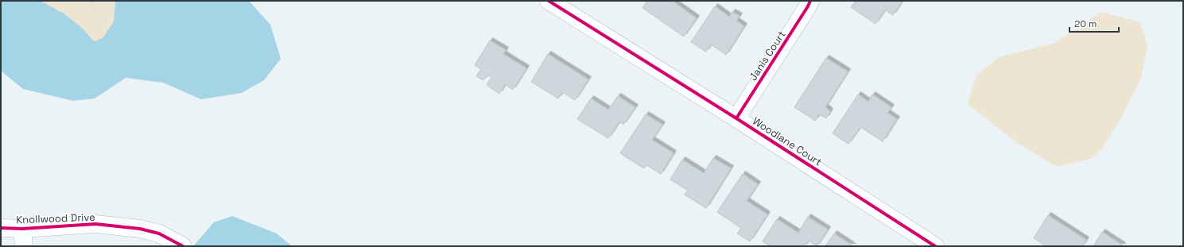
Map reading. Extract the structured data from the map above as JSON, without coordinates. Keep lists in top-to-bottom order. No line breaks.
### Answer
{"streets":{"street":["Janis Court","Woodlane Court","Knollwood Drive"]},"crossings":[["Janis Court","Woodlane Court"]],"scale_bar":"20 m"}
